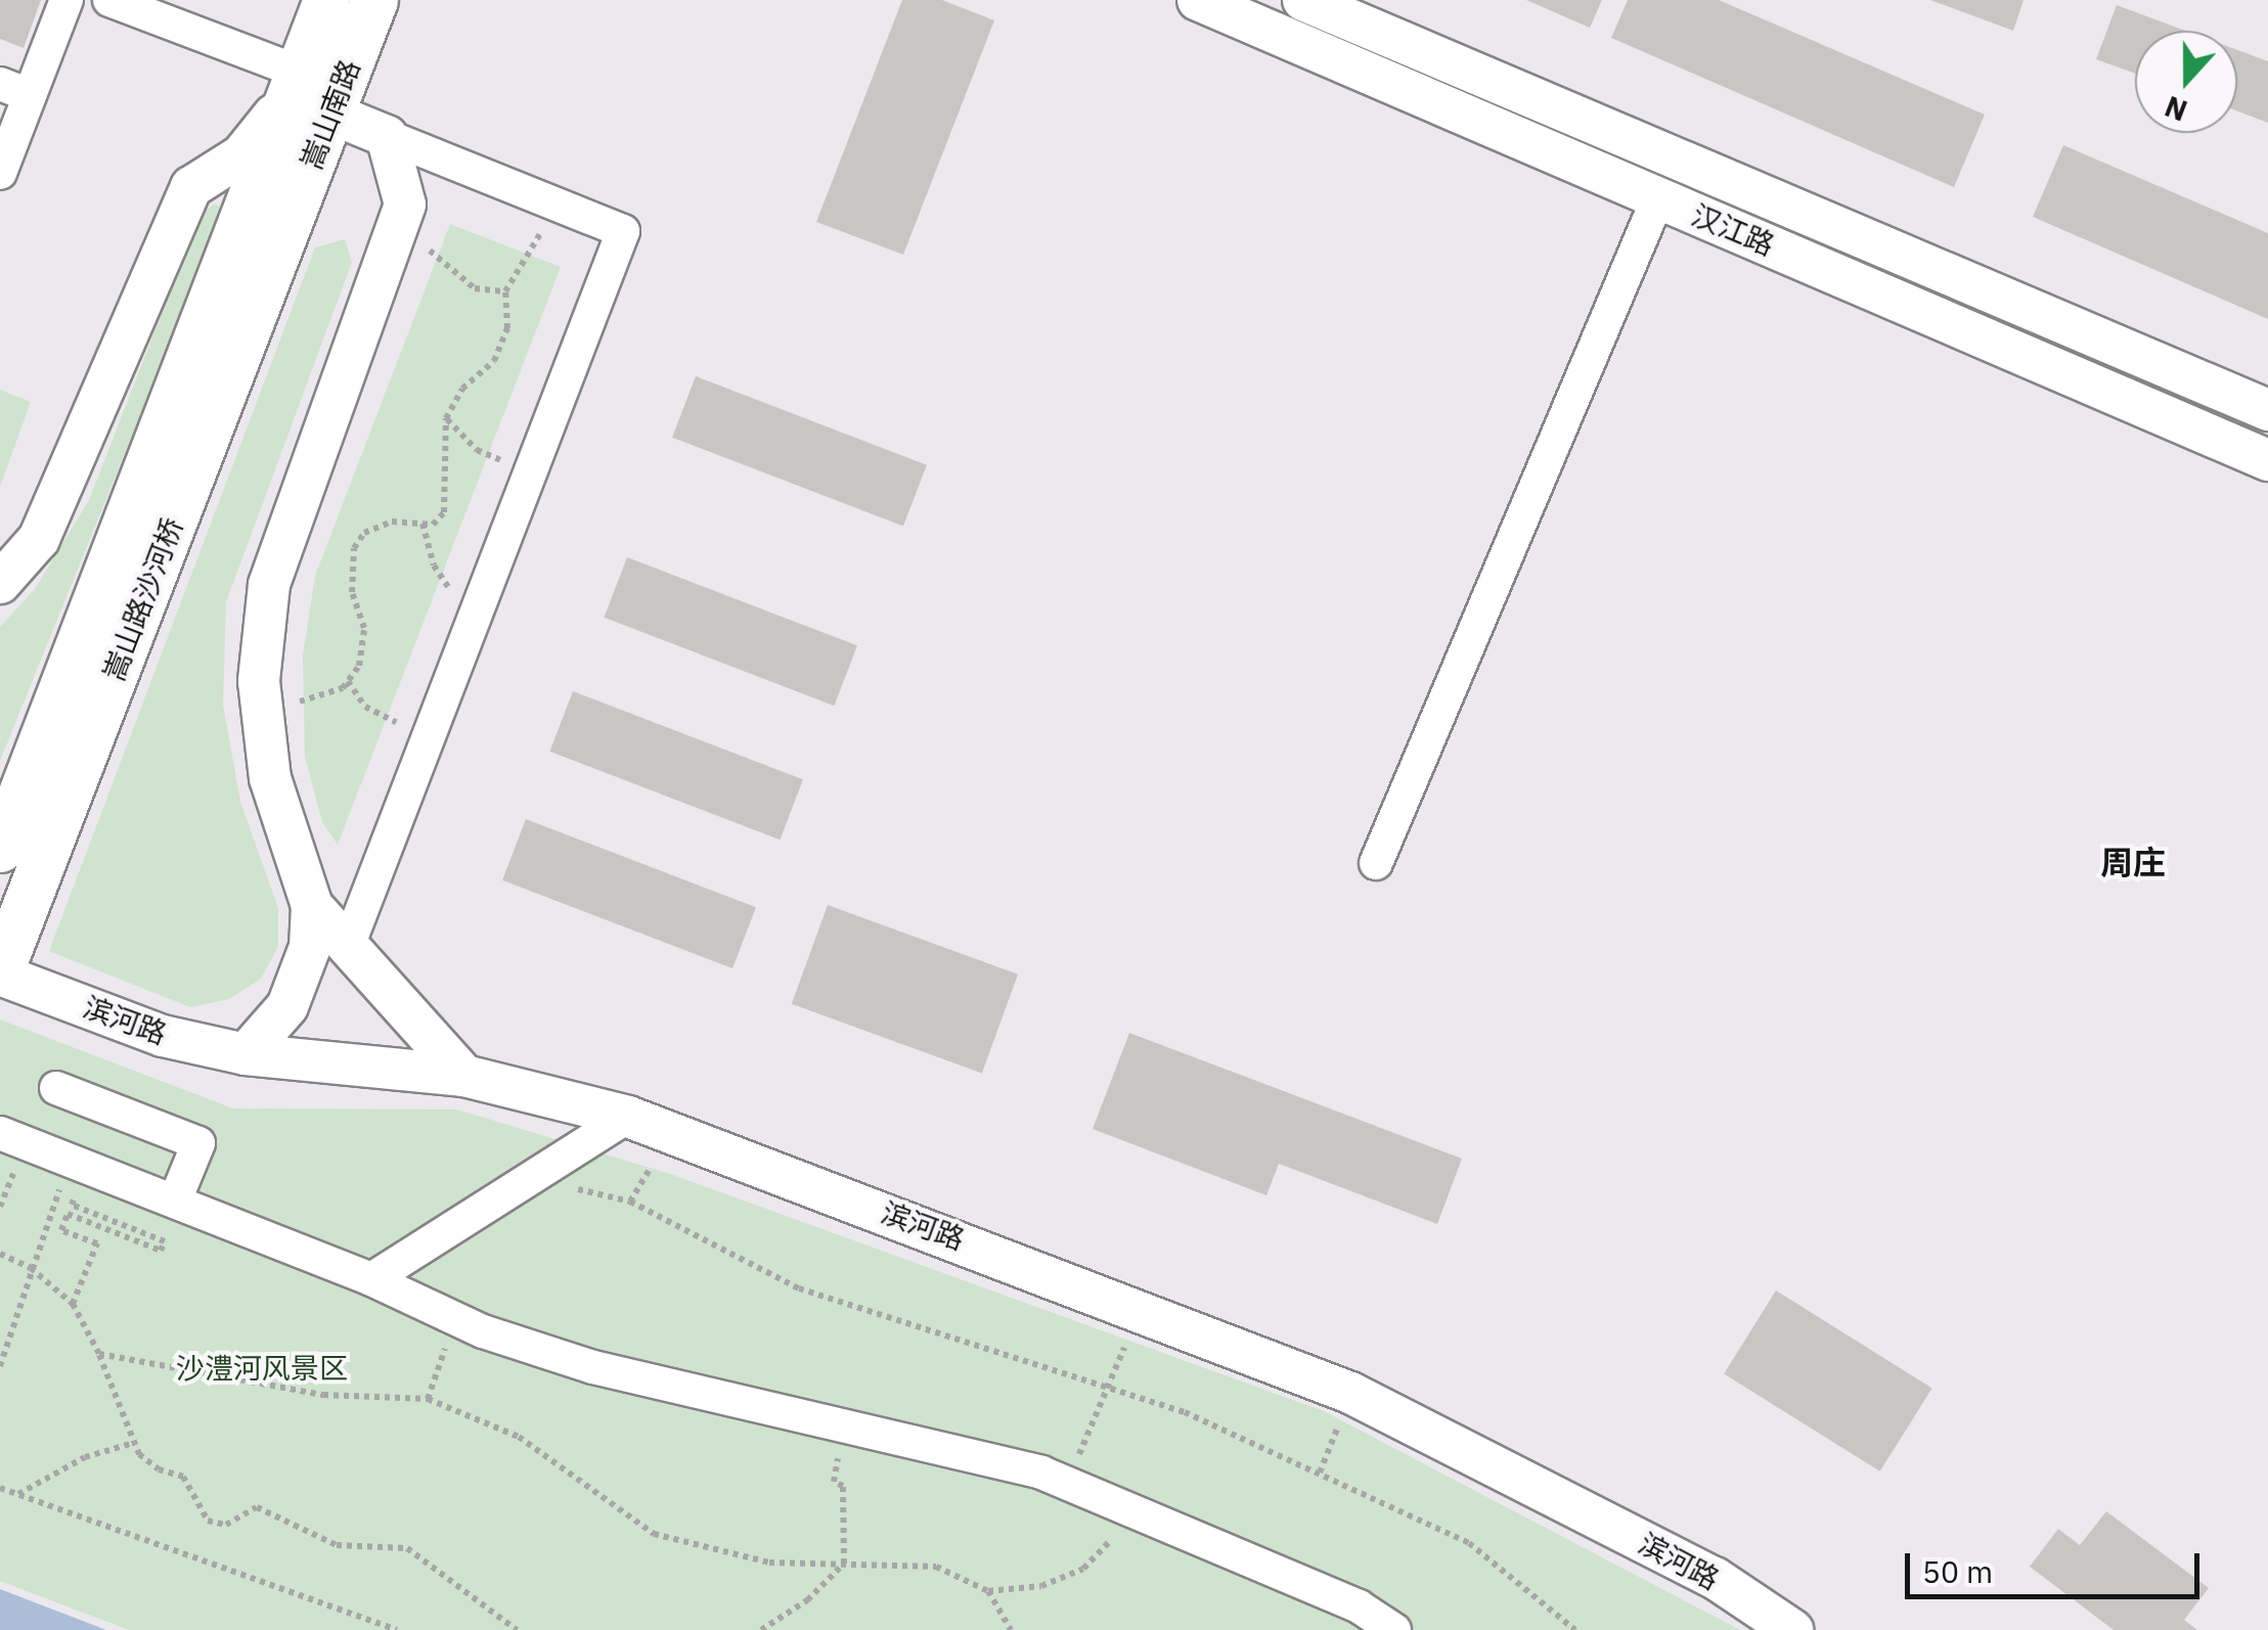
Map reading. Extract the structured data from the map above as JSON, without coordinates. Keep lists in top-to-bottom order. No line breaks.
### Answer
{"streets":{"main road":["嵩山南路","嵩山路沙河桥"],"street":["汉江路","滨河路"]},"crossings":[["嵩山南路","嵩山路沙河桥"],["嵩山路沙河桥","滨河路"]],"districts":["周庄"],"parks":["沙澧河风景区"],"scale_bar":"50 m","north":"bottom"}
